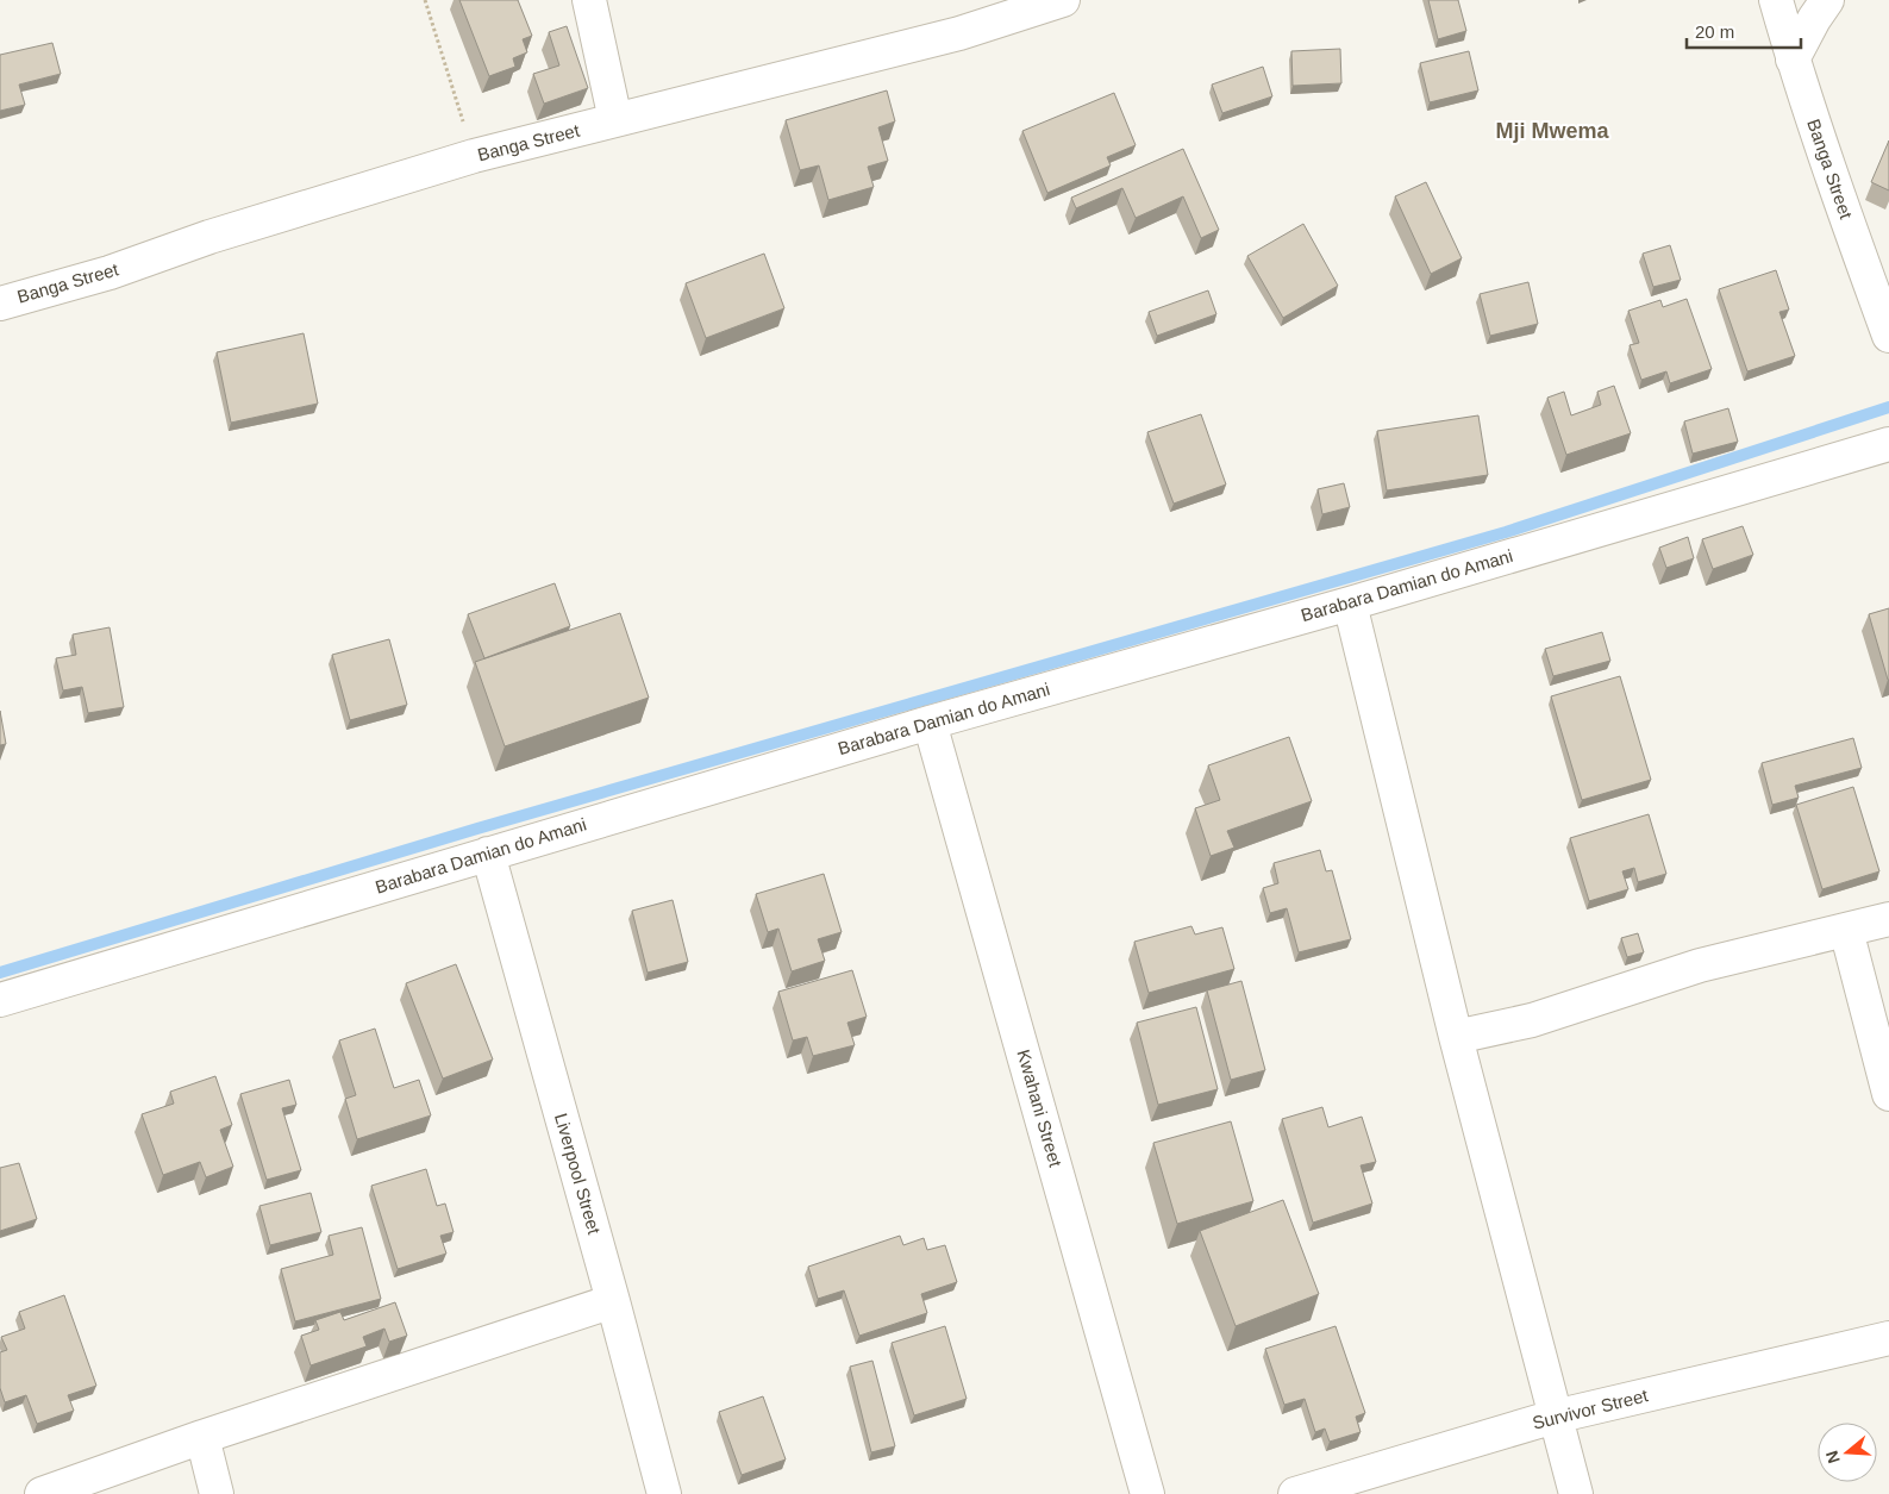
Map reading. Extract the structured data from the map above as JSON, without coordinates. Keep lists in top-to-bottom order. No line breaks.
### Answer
{"streets":{"street":["Banga Street","Barabara Damian do Amani","Kwahani Street","Liverpool Street","Survivor Street"]},"crossings":[["Barabara Damian do Amani","Kwahani Street"],["Barabara Damian do Amani","Liverpool Street"]],"districts":["Mji Mwema"],"scale_bar":"20 m","north":"left"}
